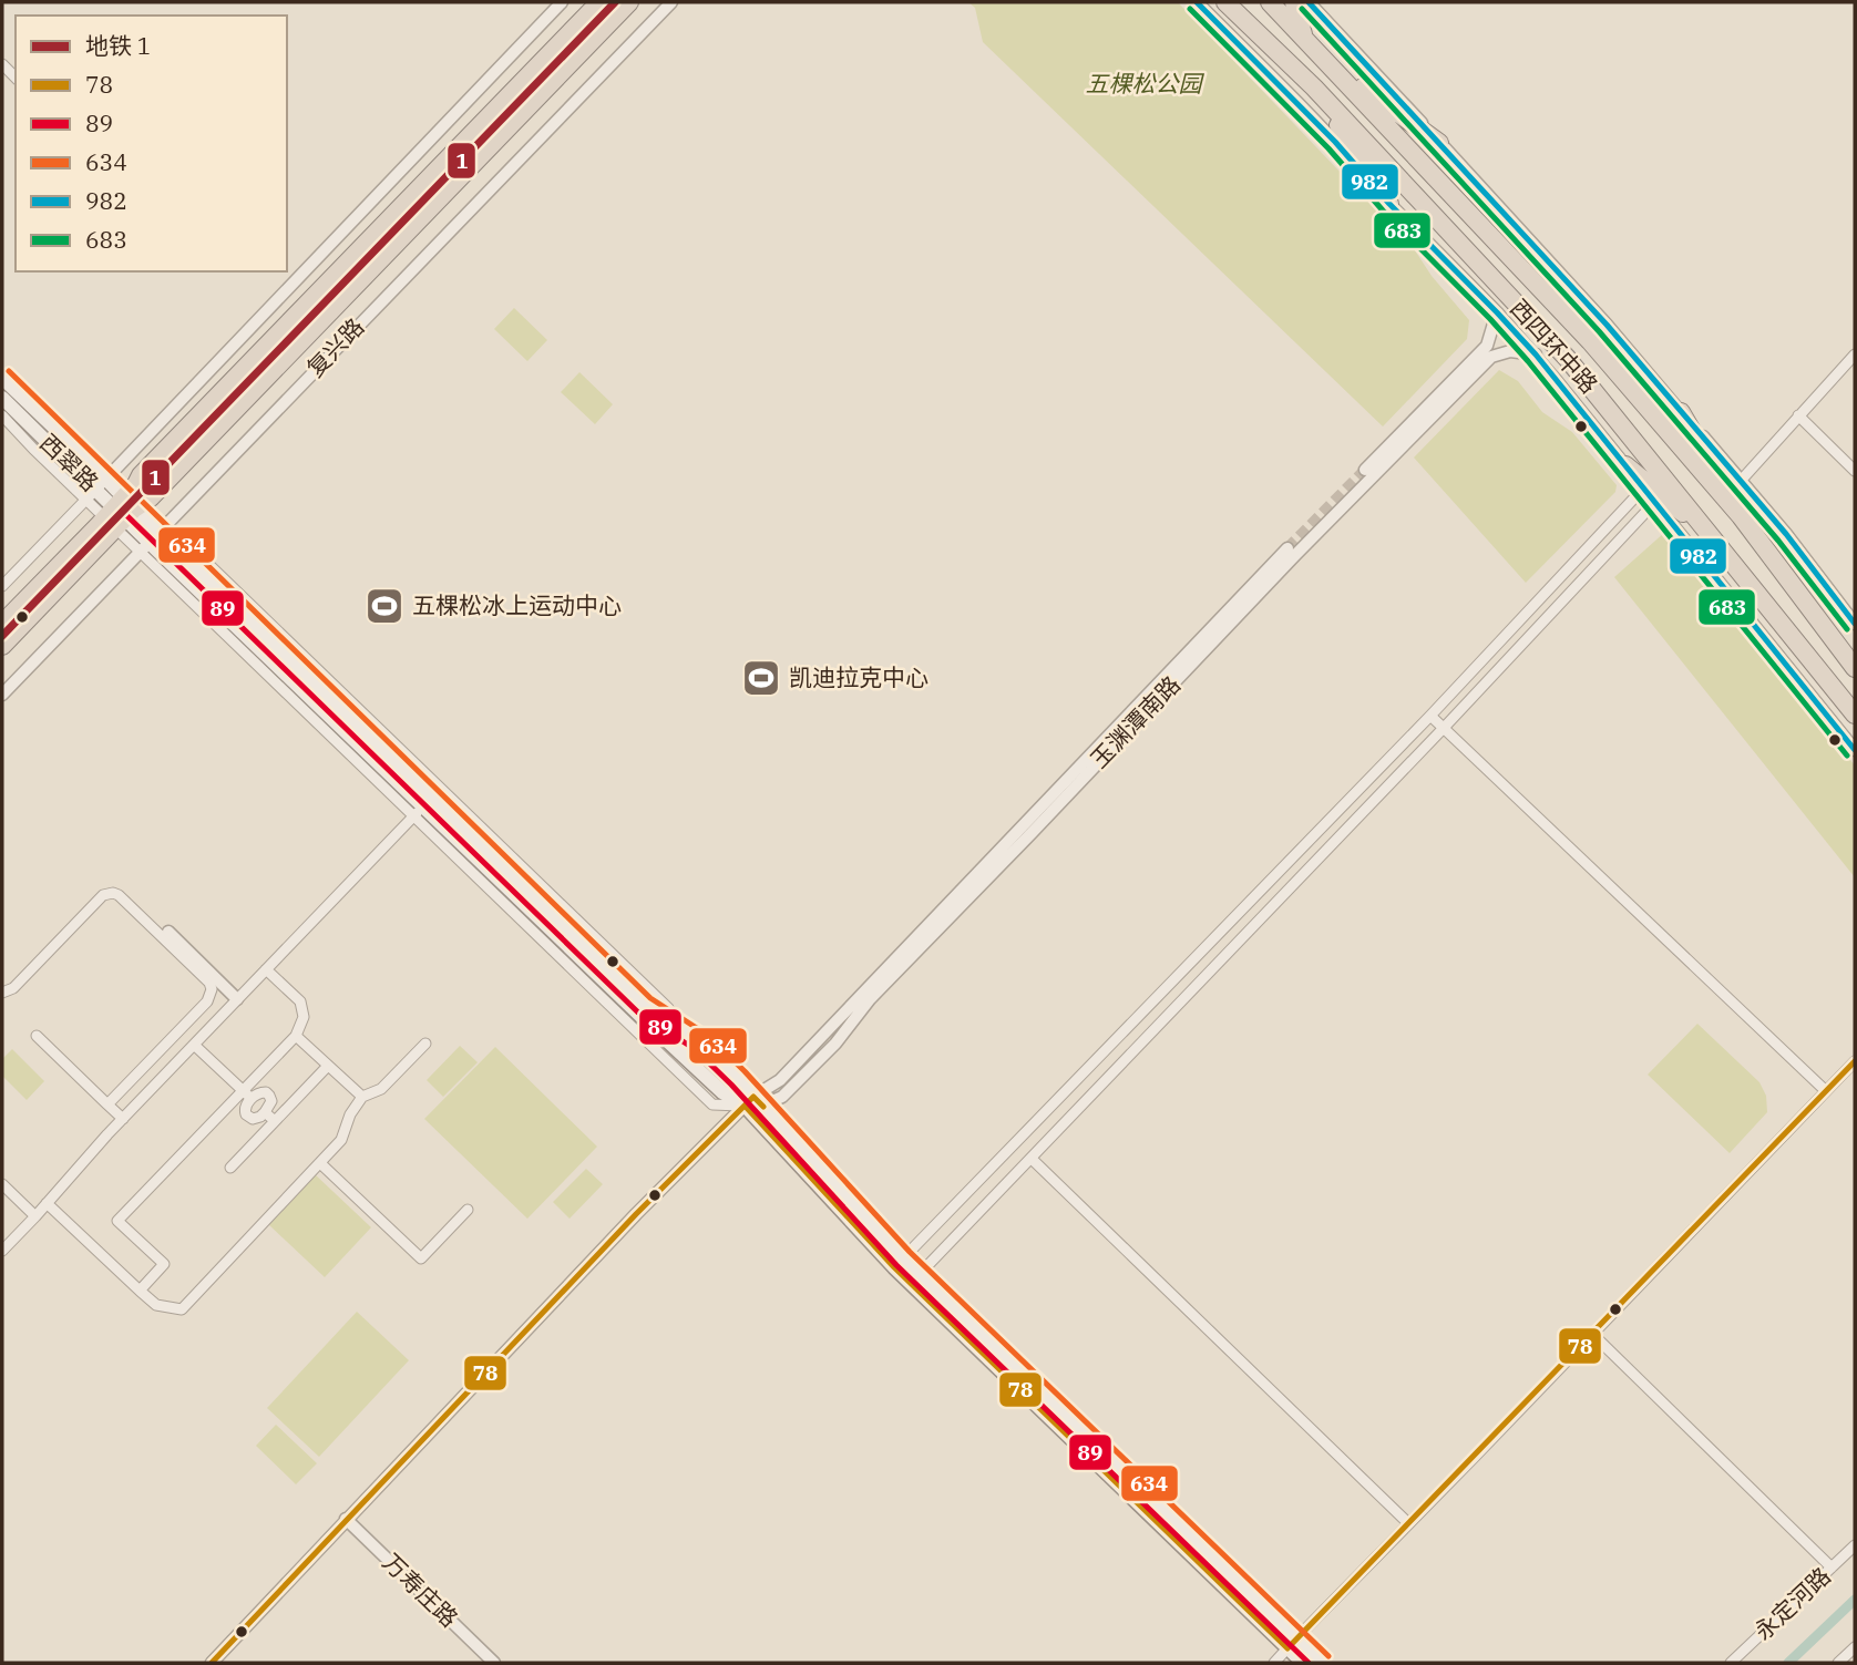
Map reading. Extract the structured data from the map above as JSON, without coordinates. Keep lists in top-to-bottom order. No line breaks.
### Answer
{"streets":{"highway":["西四环中路","复兴路"],"main road":["西翠路"],"street":["玉渊潭南路","万寿庄路","永定河路"]},"crossings":[["西四环中路","玉渊潭南路"],["复兴路","西翠路"],["西翠路","玉渊潭南路"],["玉渊潭南路","万寿庄路"]],"parks":["五棵松公园"],"places":{"sports":["五棵松冰上运动中心","凯迪拉克中心"]},"lines":["metro line 1","transit line 982","transit line 683","transit line 634","transit line 89","transit line 78"],"legend":["地铁 1","78","89","634","982","683"]}
